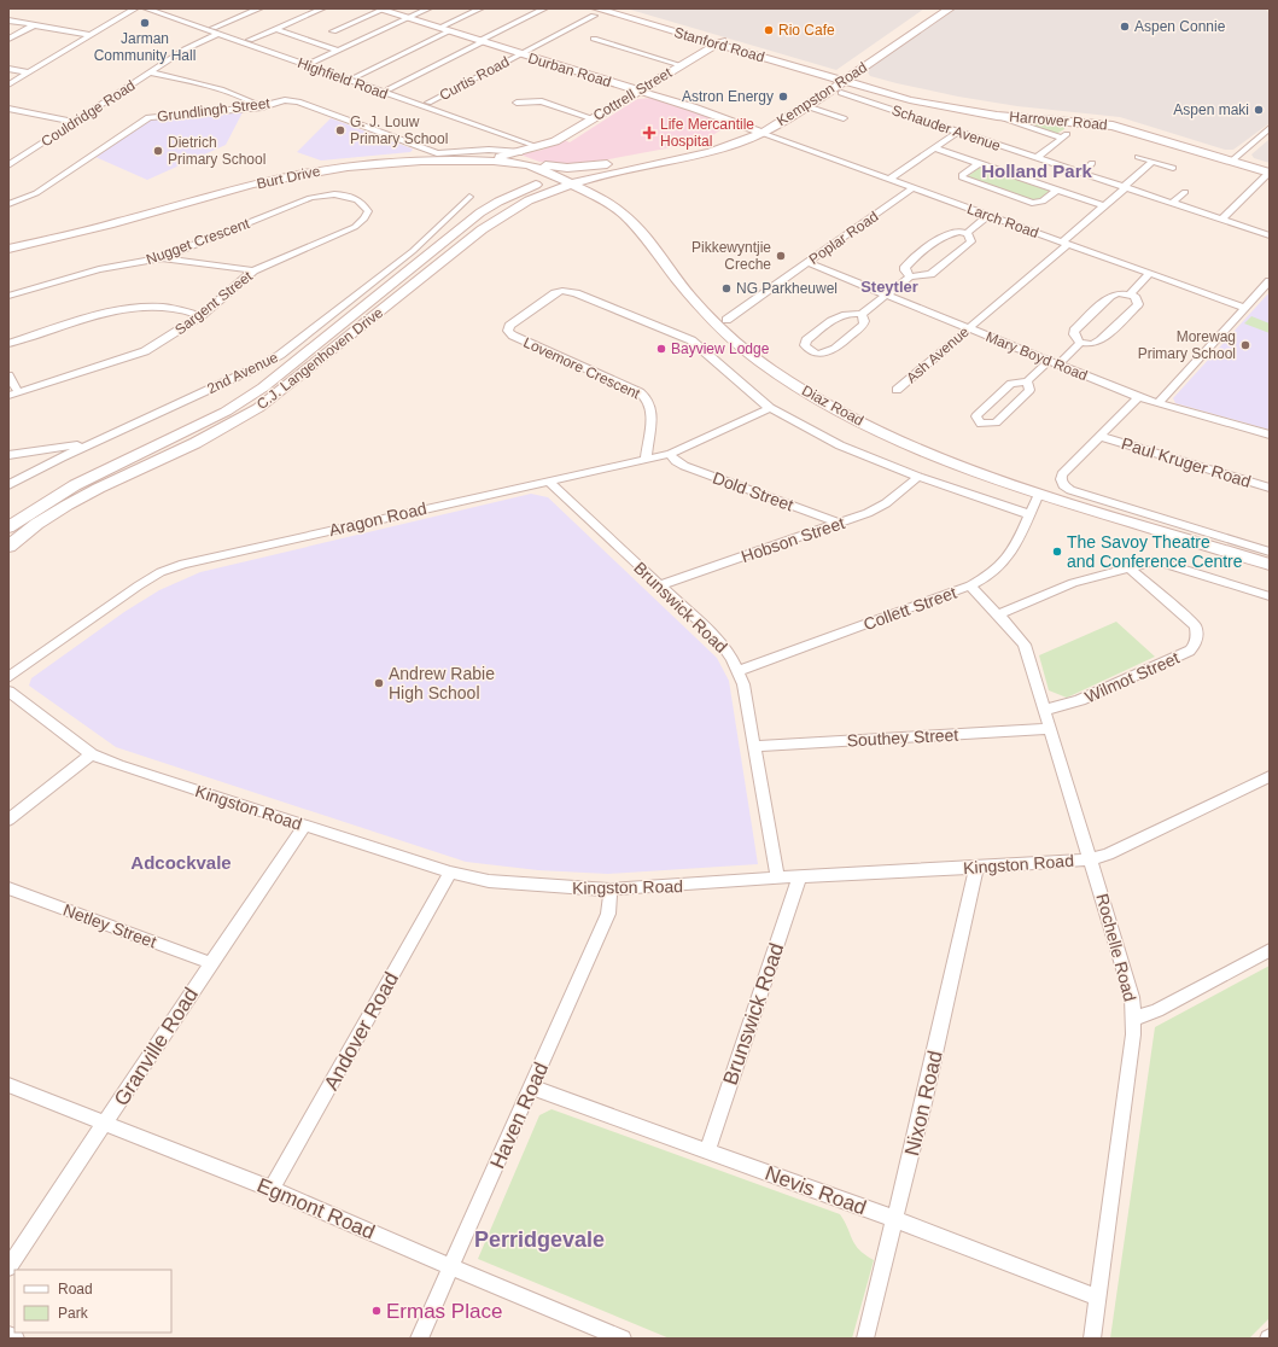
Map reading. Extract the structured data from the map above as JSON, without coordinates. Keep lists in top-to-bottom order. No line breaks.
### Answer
{"streets":{"main road":["Stanford Road","Durban Road","Cottrell Street","Kempston Road","Harrower Road","Burt Drive","C.J. Langenhoven Drive","Diaz Road"],"street":["Highfield Road","Curtis Road","Grundlingh Street","Couldridge Road","Schauder Avenue","Larch Road","Poplar Road","Nugget Crescent","Sargent Street","Ash Avenue","Mary Boyd Road","Lovemore Crescent","2nd Avenue","Paul Kruger Road","Dold Street","Aragon Road","Hobson Street","Brunswick Road","Collett Street","Wilmot Street","Southey Street","Kingston Road","Netley Street","Rochelle Road","Andover Road","Granville Road","Nixon Road","Haven Road","Nevis Road","Egmont Road"]},"crossings":[["Stanford Road","Curtis Road"],["Stanford Road","Cottrell Street"],["Stanford Road","Kempston Road"],["Stanford Road","Harrower Road"],["Stanford Road","Schauder Avenue"],["Durban Road","Curtis Road"],["Durban Road","Cottrell Street"],["Durban Road","Kempston Road"],["Durban Road","Larch Road"],["Highfield Road","Curtis Road"],["Highfield Road","Cottrell Street"],["Highfield Road","Couldridge Road"],["Cottrell Street","Grundlingh Street"],["Cottrell Street","Burt Drive"],["Kempston Road","Harrower Road"],["Kempston Road","Schauder Avenue"],["Kempston Road","Burt Drive"],["Kempston Road","Larch Road"],["Kempston Road","C.J. Langenhoven Drive"],["Kempston Road","Diaz Road"],["Harrower Road","Schauder Avenue"],["Schauder Avenue","Ash Avenue"],["Burt Drive","C.J. Langenhoven Drive"],["Burt Drive","Diaz Road"],["Larch Road","Poplar Road"],["Larch Road","Ash Avenue"],["Poplar Road","Mary Boyd Road"],["Nugget Crescent","Sargent Street"],["Ash Avenue","Mary Boyd Road"],["C.J. Langenhoven Drive","Diaz Road"],["Lovemore Crescent","Diaz Road"],["Lovemore Crescent","Aragon Road"],["Diaz Road","Aragon Road"],["Diaz Road","Hobson Street"],["Diaz Road","Collett Street"],["Dold Street","Aragon Road"],["Dold Street","Hobson Street"],["Aragon Road","Brunswick Road"],["Hobson Street","Brunswick Road"],["Brunswick Road","Collett Street"],["Brunswick Road","Southey Street"],["Brunswick Road","Kingston Road"],["Brunswick Road","Nevis Road"],["Collett Street","Rochelle Road"],["Wilmot Street","Rochelle Road"],["Southey Street","Rochelle Road"],["Kingston Road","Rochelle Road"],["Kingston Road","Andover Road"],["Kingston Road","Granville Road"],["Kingston Road","Nixon Road"],["Kingston Road","Haven Road"],["Netley Street","Granville Road"],["Rochelle Road","Nevis Road"],["Andover Road","Egmont Road"],["Granville Road","Egmont Road"],["Nixon Road","Nevis Road"],["Haven Road","Nevis Road"],["Haven Road","Egmont Road"]],"districts":["Holland Park","Steytler","Adcockvale","Perridgevale"],"places":{"other":["Jarman Community Hall","Aspen Connie","Rio Cafe","Astron Energy","Aspen maki","G. J. Louw Primary School","Dietrich Primary School","Pikkewyntjie Creche","NG Parkheuwel","Morewag Primary School","Bayview Lodge","The Savoy Theatre and Conference Centre","Andrew Rabie High School","Ermas Place"],"health":["Life Mercantile Hospital"]},"legend":["Road","Park"]}
